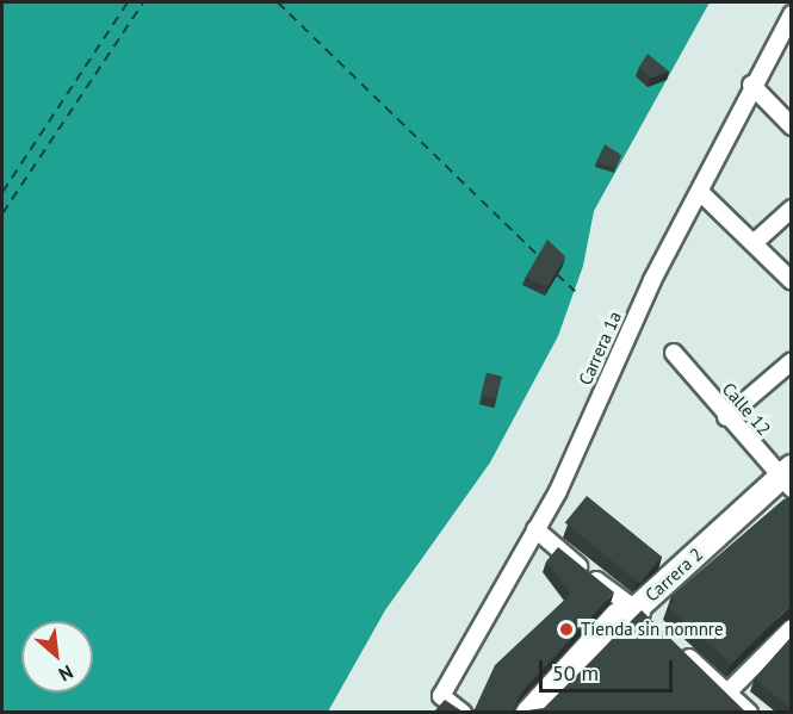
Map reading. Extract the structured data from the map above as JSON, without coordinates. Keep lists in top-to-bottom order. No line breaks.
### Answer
{"streets":{"street":["Carrera 1a","Calle 12","Carrera 2"]},"crossings":[["Calle 12","Carrera 2"]],"places":["Tienda sin nomnre"],"scale_bar":"50 m","north":"bottom right"}
